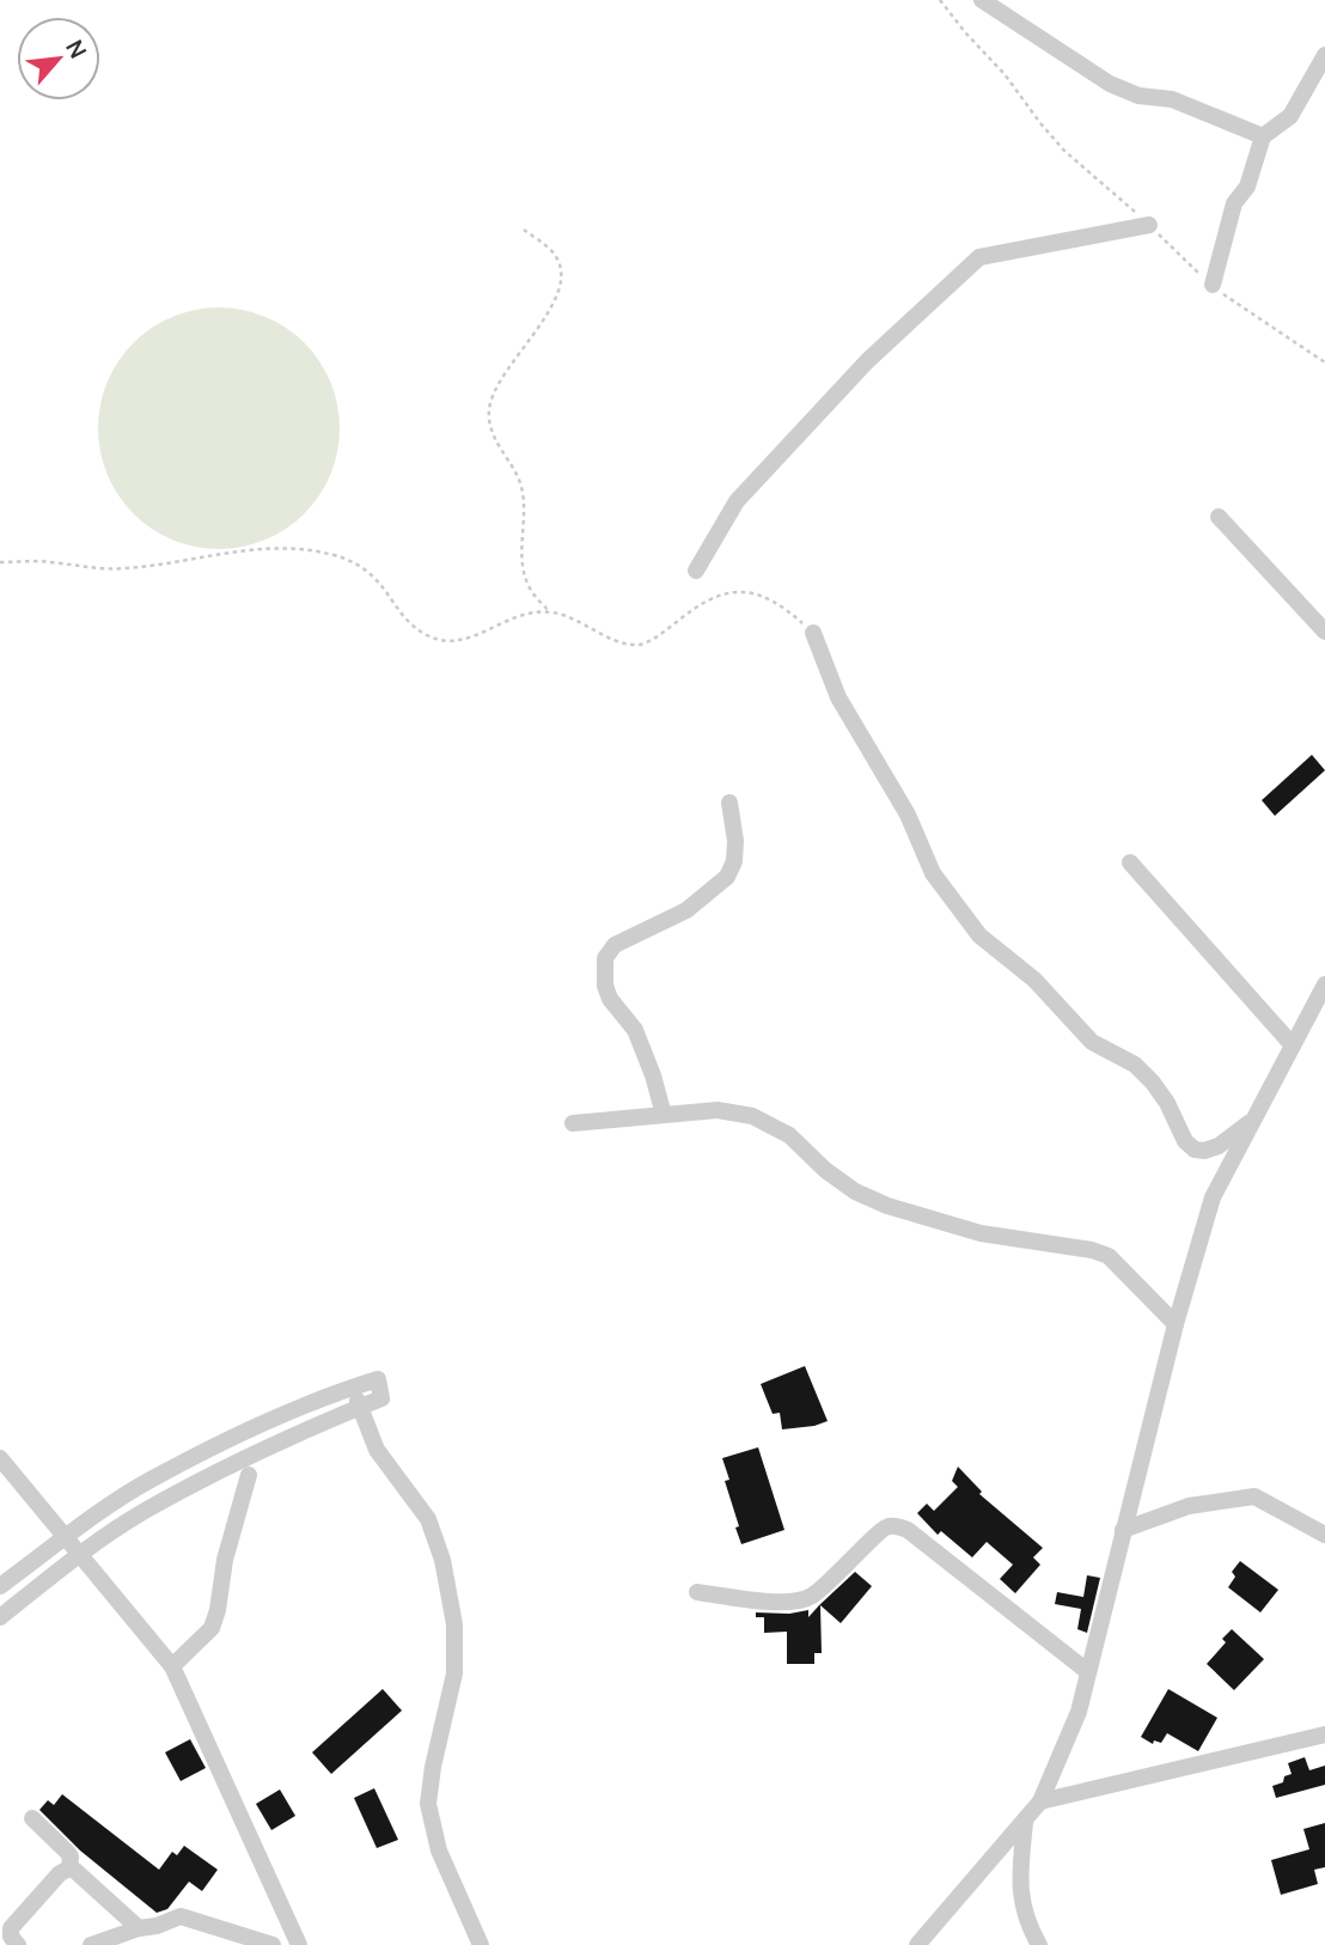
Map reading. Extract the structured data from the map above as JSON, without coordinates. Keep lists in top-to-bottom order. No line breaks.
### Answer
{"north":"top right"}
